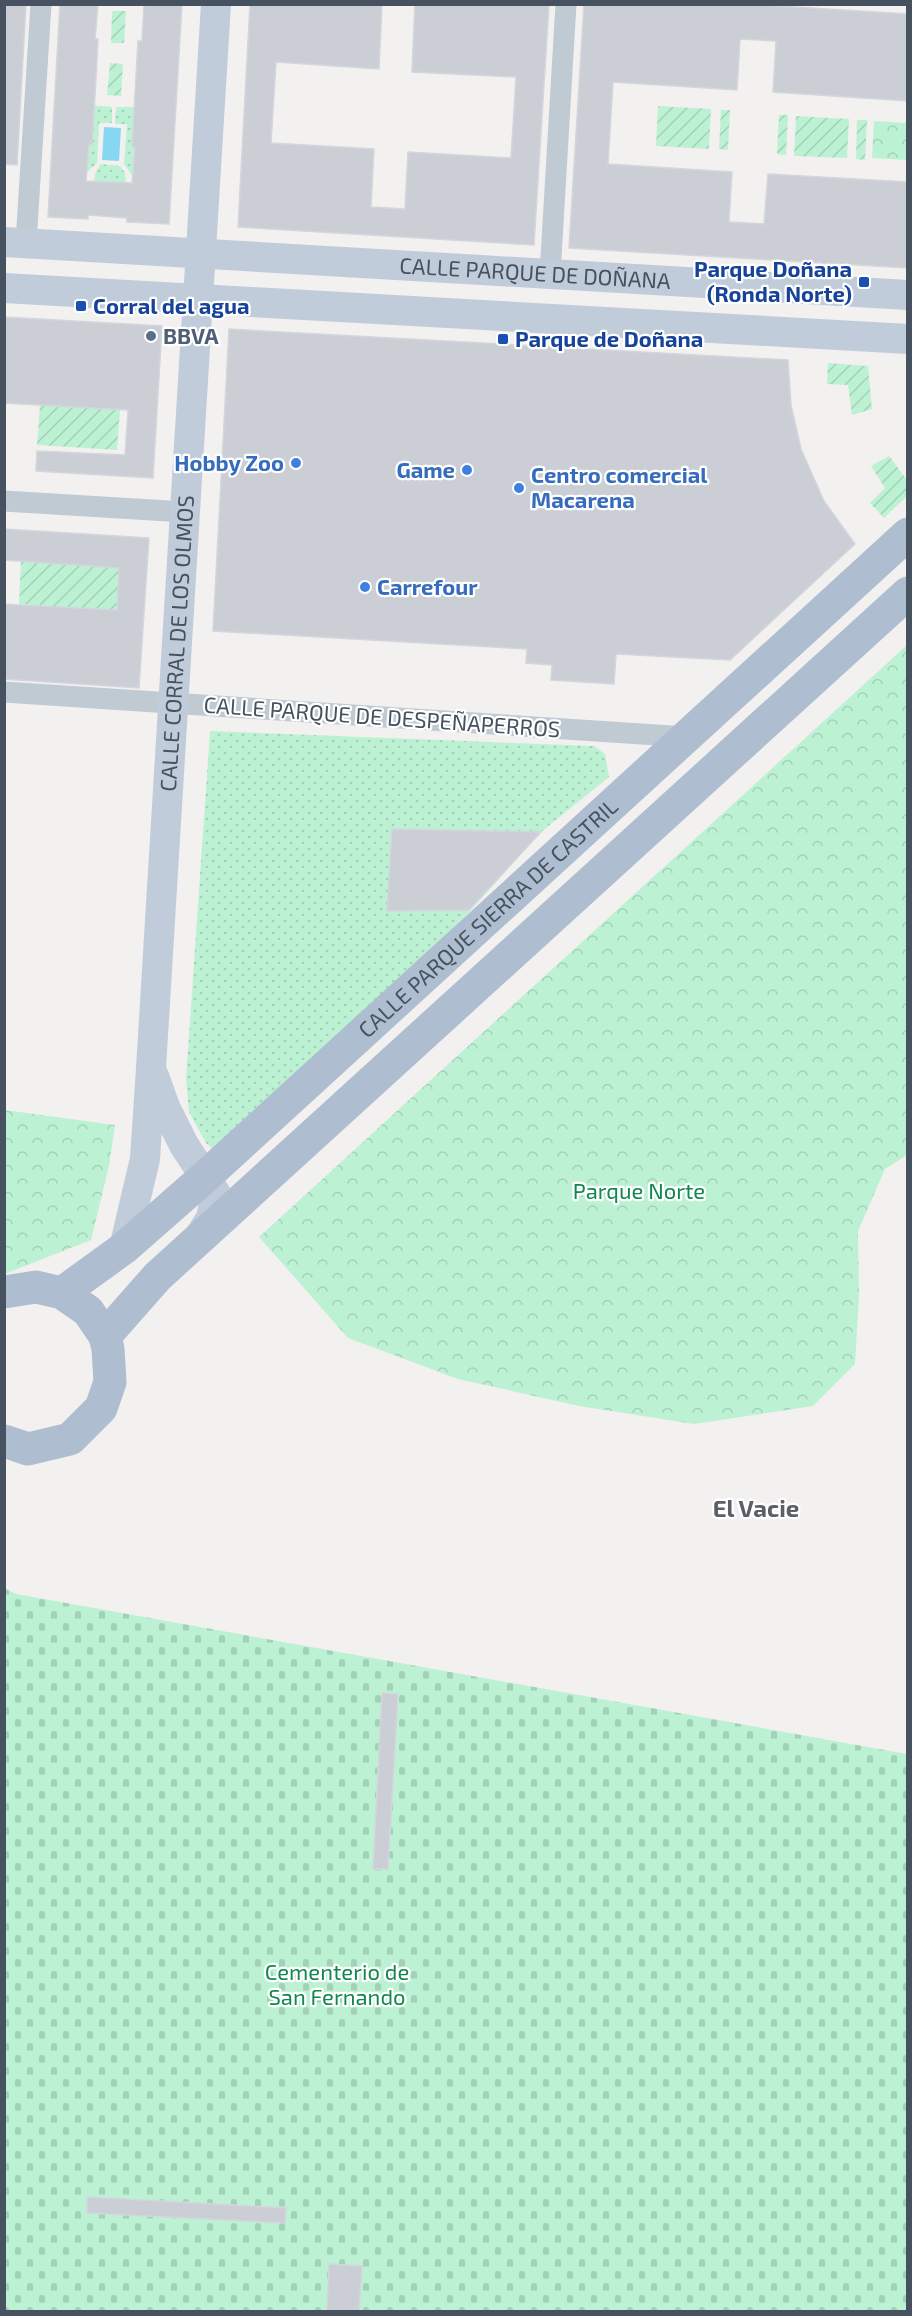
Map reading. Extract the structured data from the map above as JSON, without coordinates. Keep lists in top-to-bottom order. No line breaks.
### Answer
{"streets":{"main road":["CALLE PARQUE SIERRA DE CASTRIL"],"street":["CALLE PARQUE DE DOÑANA","CALLE CORRAL DE LOS OLMOS","CALLE PARQUE DE DESPEÑAPERROS"]},"crossings":[["CALLE PARQUE DE DOÑANA","CALLE CORRAL DE LOS OLMOS"],["CALLE CORRAL DE LOS OLMOS","CALLE PARQUE DE DESPEÑAPERROS"],["CALLE CORRAL DE LOS OLMOS","CALLE PARQUE SIERRA DE CASTRIL"],["CALLE PARQUE DE DESPEÑAPERROS","CALLE PARQUE SIERRA DE CASTRIL"]],"districts":["El Vacie"],"parks":["Parque Norte","Cementerio de San Fernando"],"places":{"transit":["Parque Doñana (Ronda Norte)","Corral del agua","Parque de Doñana"],"other":["BBVA","Hobby Zoo","Game","Centro comercial Macarena","Carrefour"]}}
